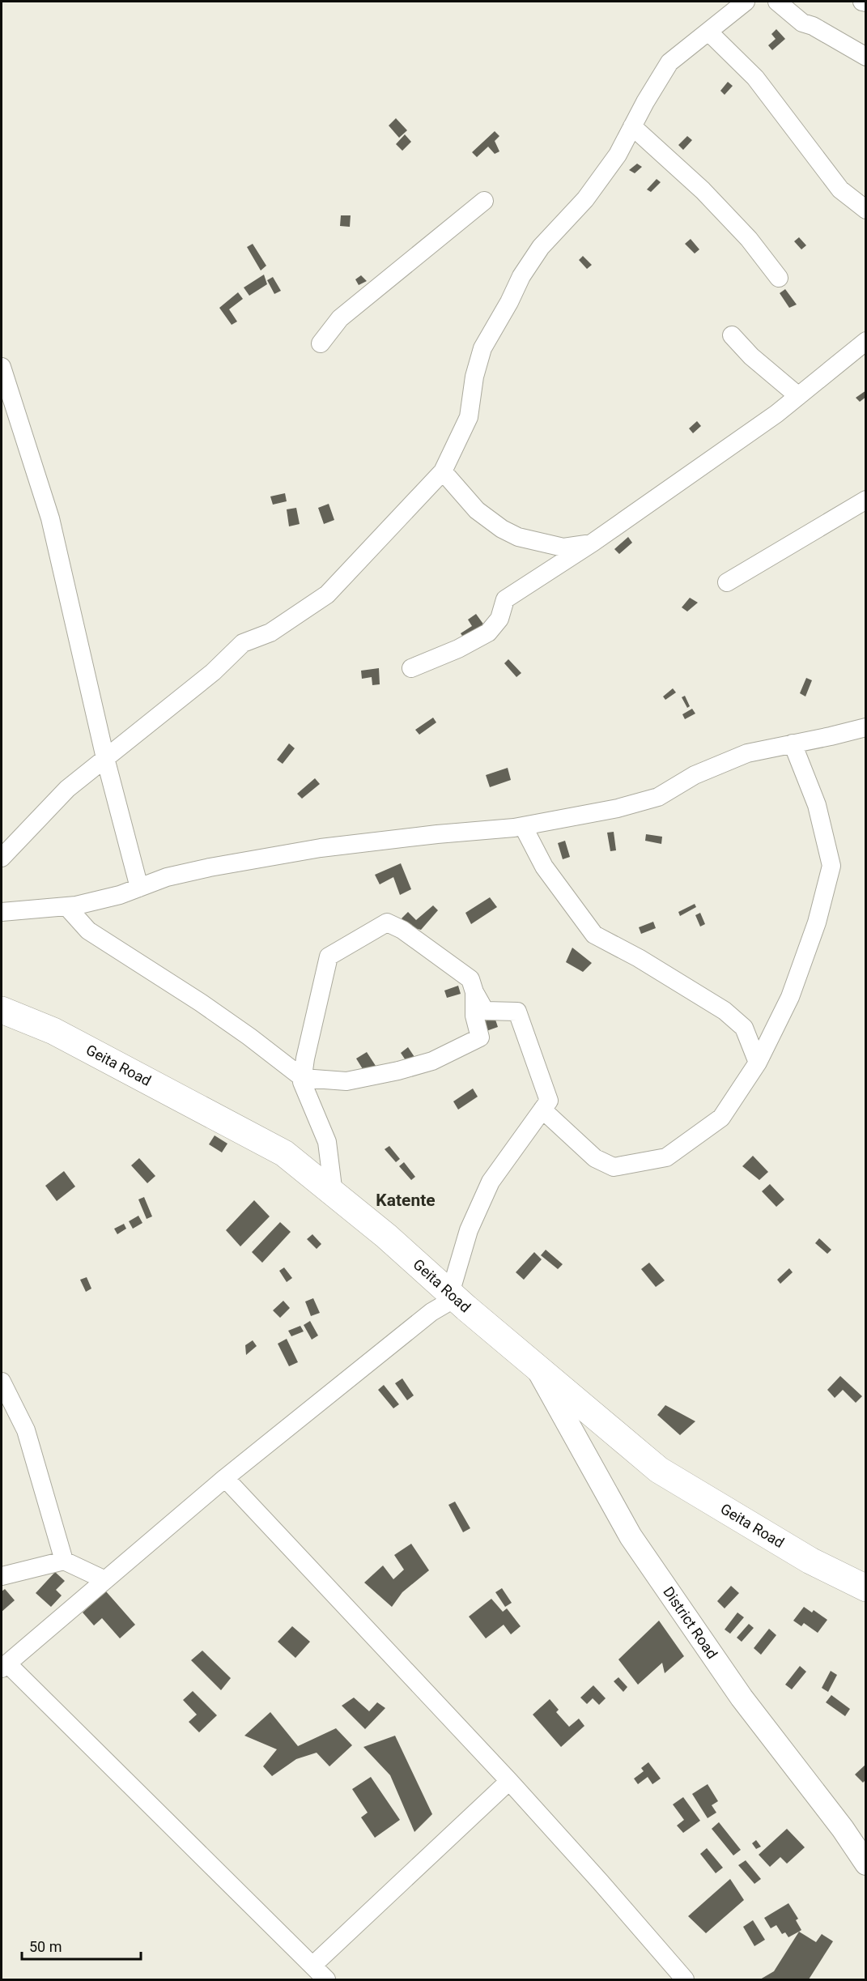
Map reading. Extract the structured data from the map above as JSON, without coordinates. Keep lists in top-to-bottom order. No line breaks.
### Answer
{"streets":{"main road":["Geita Road"],"street":["District Road"]},"crossings":[["Geita Road","District Road"]],"districts":["Katente"],"scale_bar":"50 m"}
